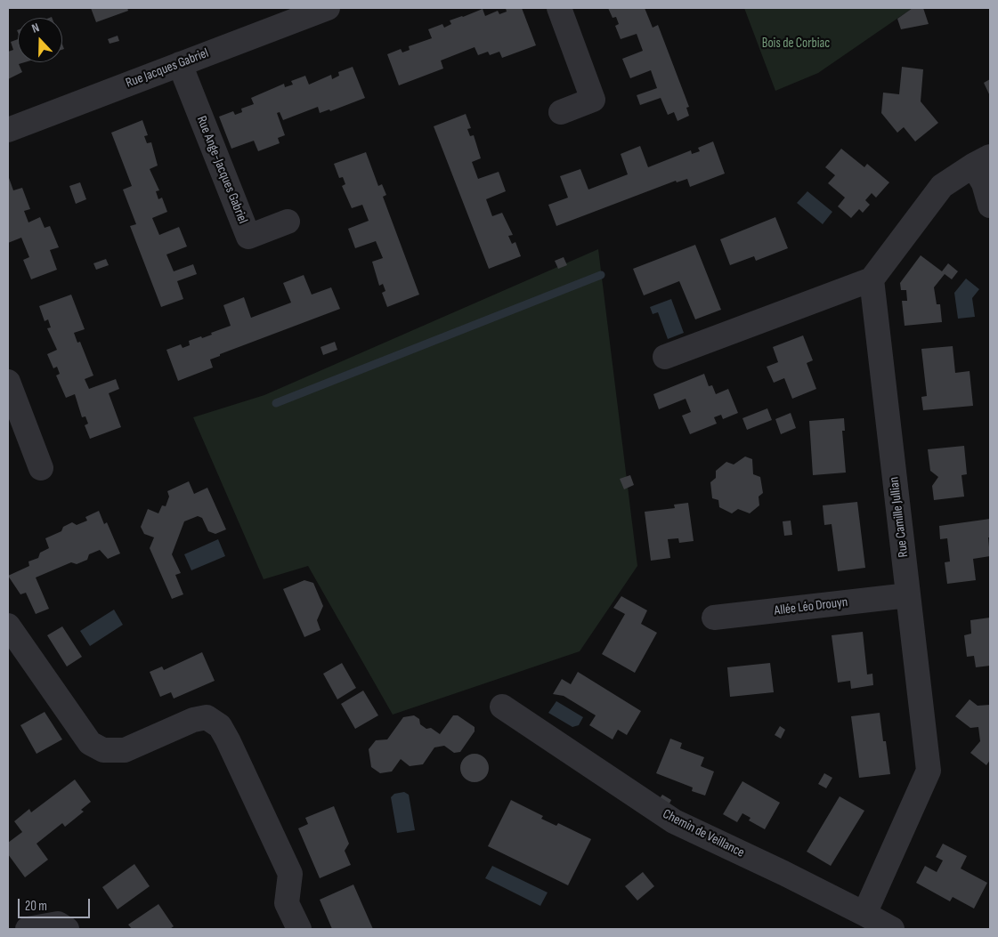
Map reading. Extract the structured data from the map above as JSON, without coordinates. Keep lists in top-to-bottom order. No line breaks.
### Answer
{"streets":{"street":["Rue Jacques Gabriel","Rue Ange-Jacques Gabriel","Rue Camille Jullian","Allée Léo Drouyn","Chemin de Veillance"]},"crossings":[["Rue Jacques Gabriel","Rue Ange-Jacques Gabriel"],["Rue Camille Jullian","Allée Léo Drouyn"],["Rue Camille Jullian","Chemin de Veillance"]],"parks":["Bois de Corbiac"],"scale_bar":"20 m","north":"top"}
